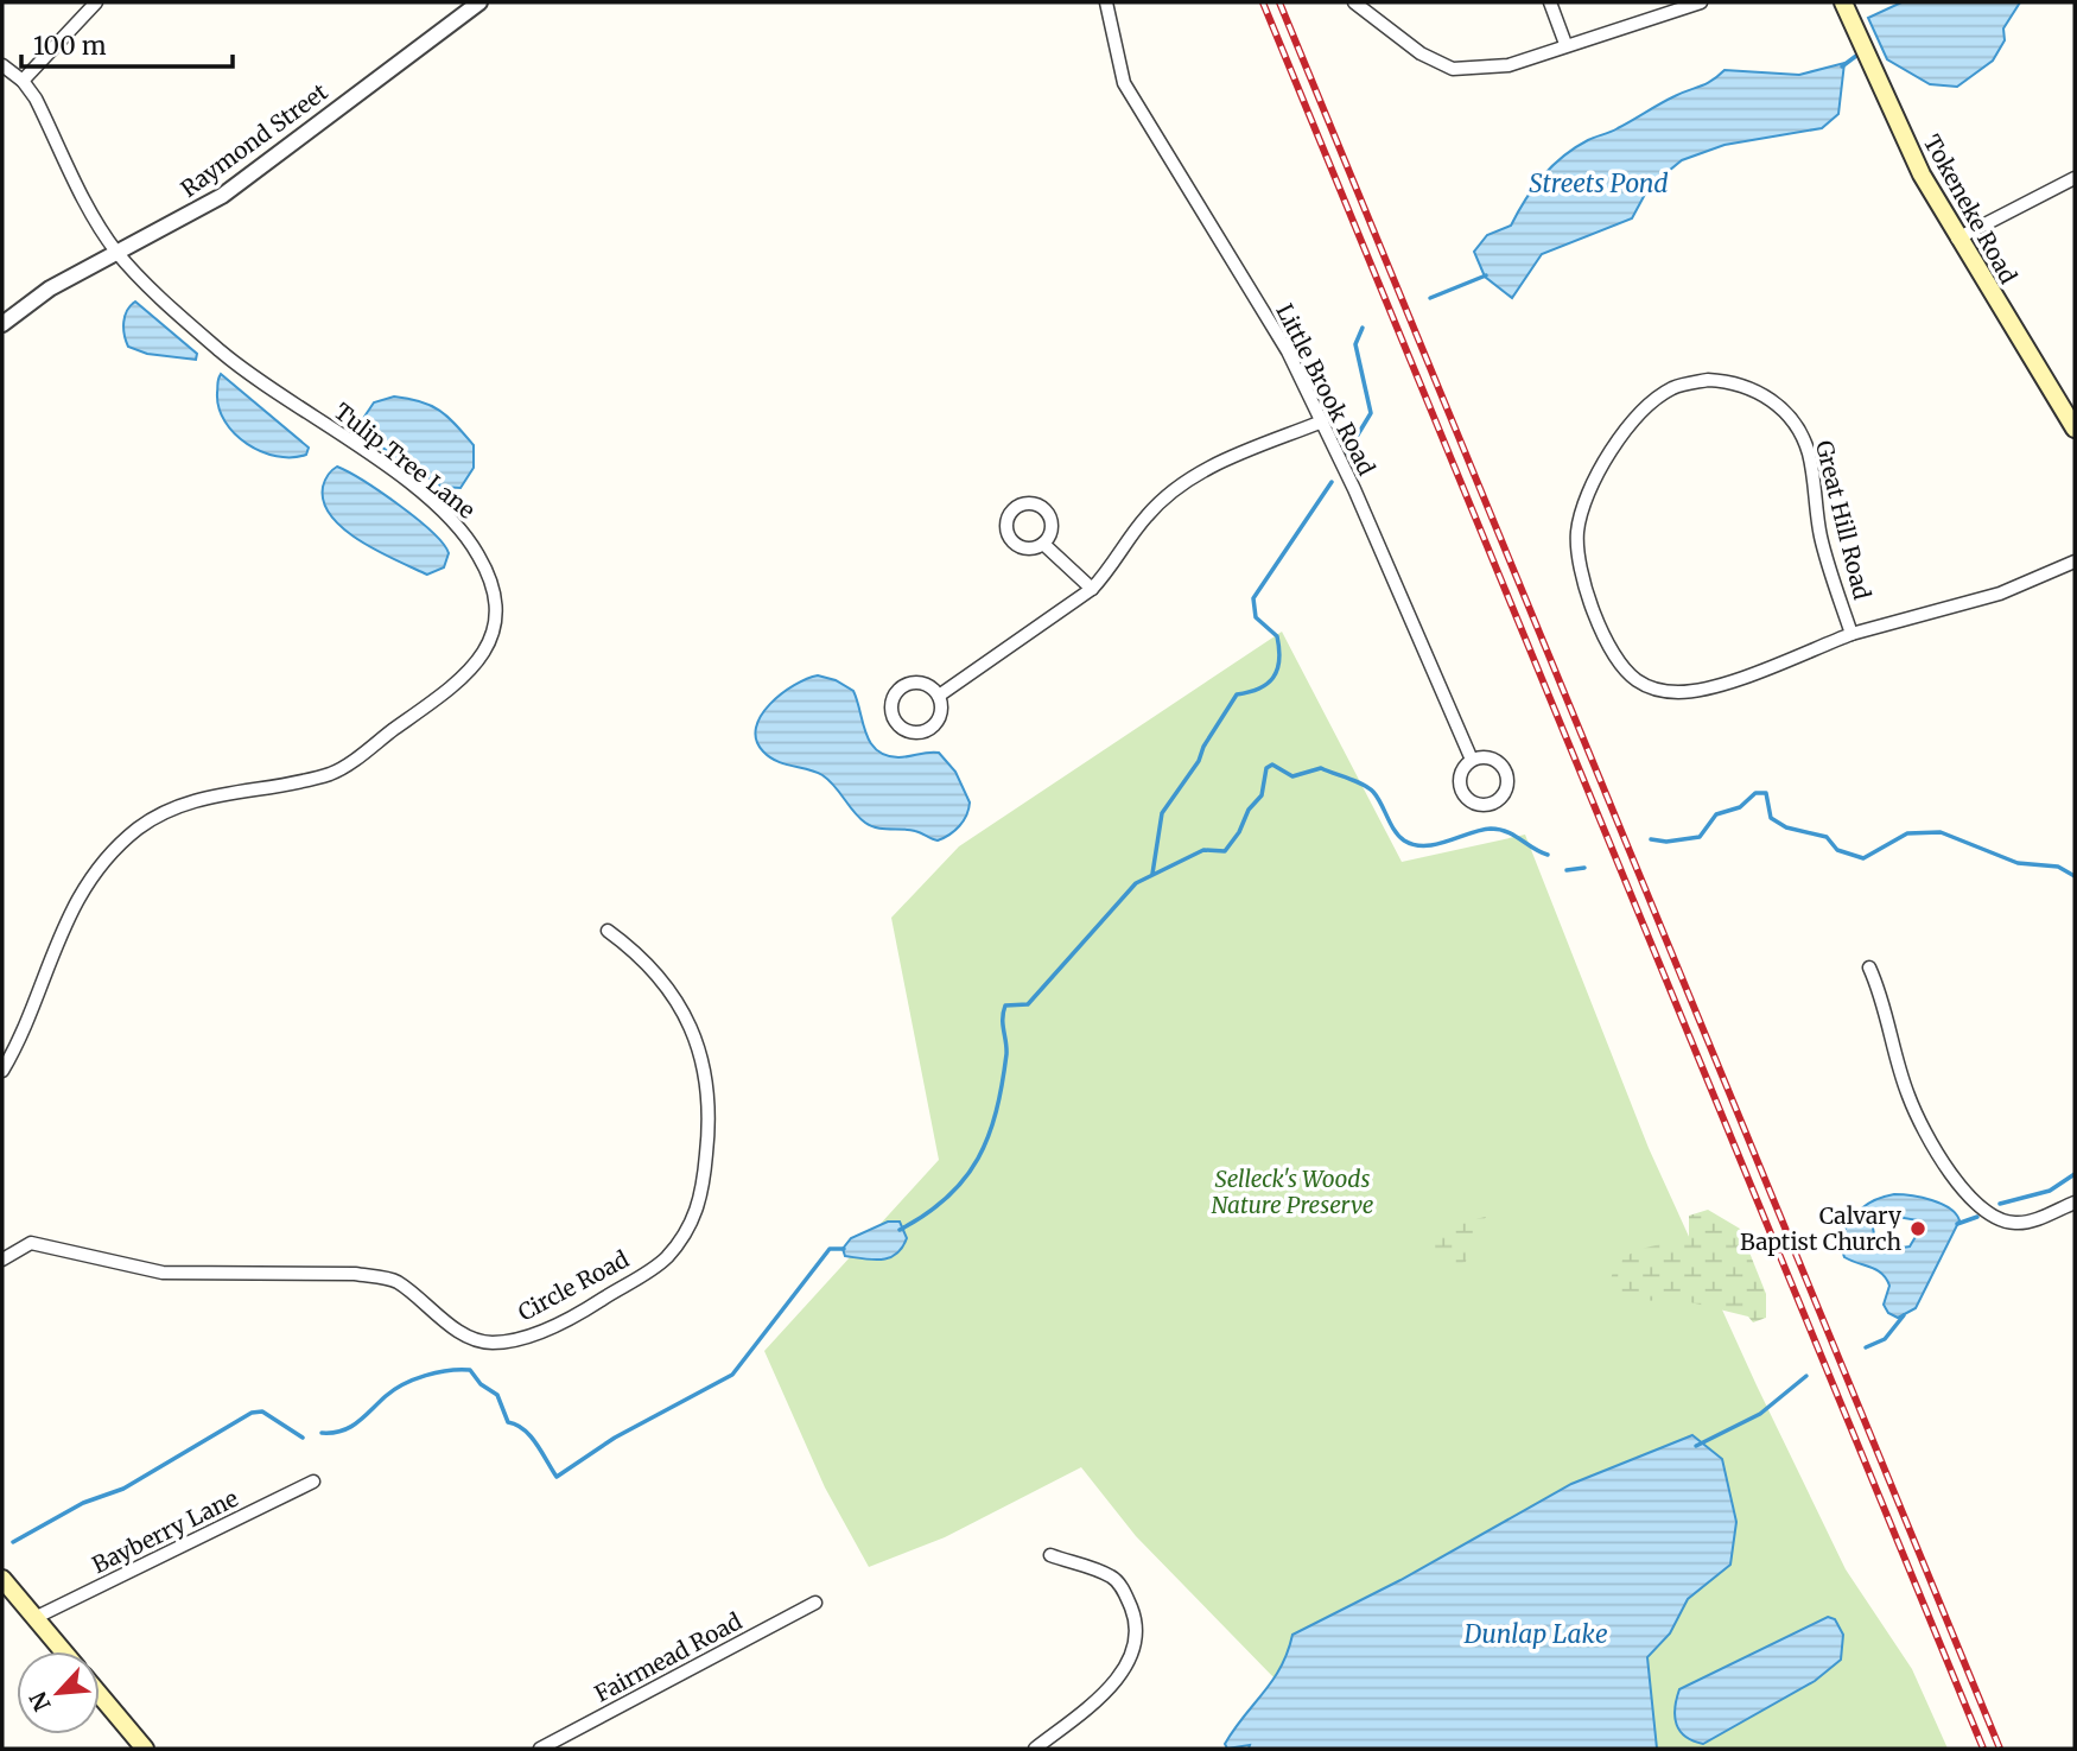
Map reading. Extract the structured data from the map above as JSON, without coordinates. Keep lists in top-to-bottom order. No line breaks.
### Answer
{"streets":{"main road":["Tokeneke Road"],"street":["Raymond Street","Little Brook Road","Tulip Tree Lane","Great Hill Road","Circle Road","Bayberry Lane","Fairmead Road"]},"crossings":[["Raymond Street","Tulip Tree Lane"]],"water":["Streets Pond","Dunlap Lake"],"parks":["Selleck's Woods Nature Preserve"],"places":["Calvary Baptist Church"],"scale_bar":"100 m","north":"bottom left"}
